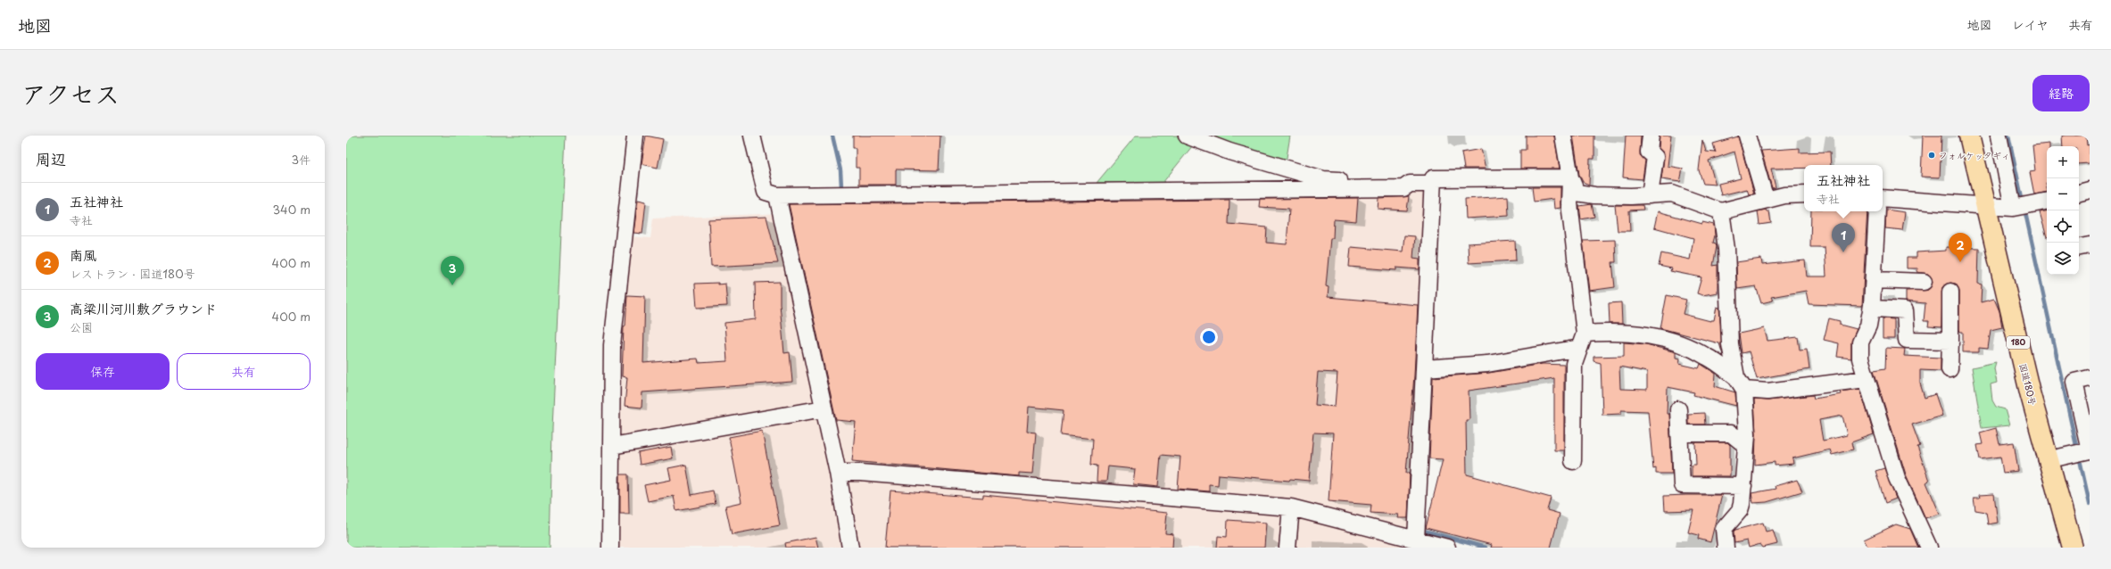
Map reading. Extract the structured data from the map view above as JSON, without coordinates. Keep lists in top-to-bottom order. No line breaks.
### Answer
{"streets":{"highway":["180","国道180号"]},"places":["フォルケッタギィ"],"page":{"header":"地図","nav":["地図","レイヤ","共有"],"title":"アクセス","buttons":["経路",["保存","共有"]],"heading":["周辺","3件"],"map_buttons":["+","−"],"popup":["五社神社","寺社"],"list":[{"mark":"1","name":"五社神社","note":"寺社","value":"340 m"},{"mark":"2","name":"南風","note":"レストラン · 国道180号","value":"400 m"},{"mark":"3","name":"高梁川河川敷グラウンド","note":"公園","value":"400 m"}],"pins":["1","2","3"]}}
